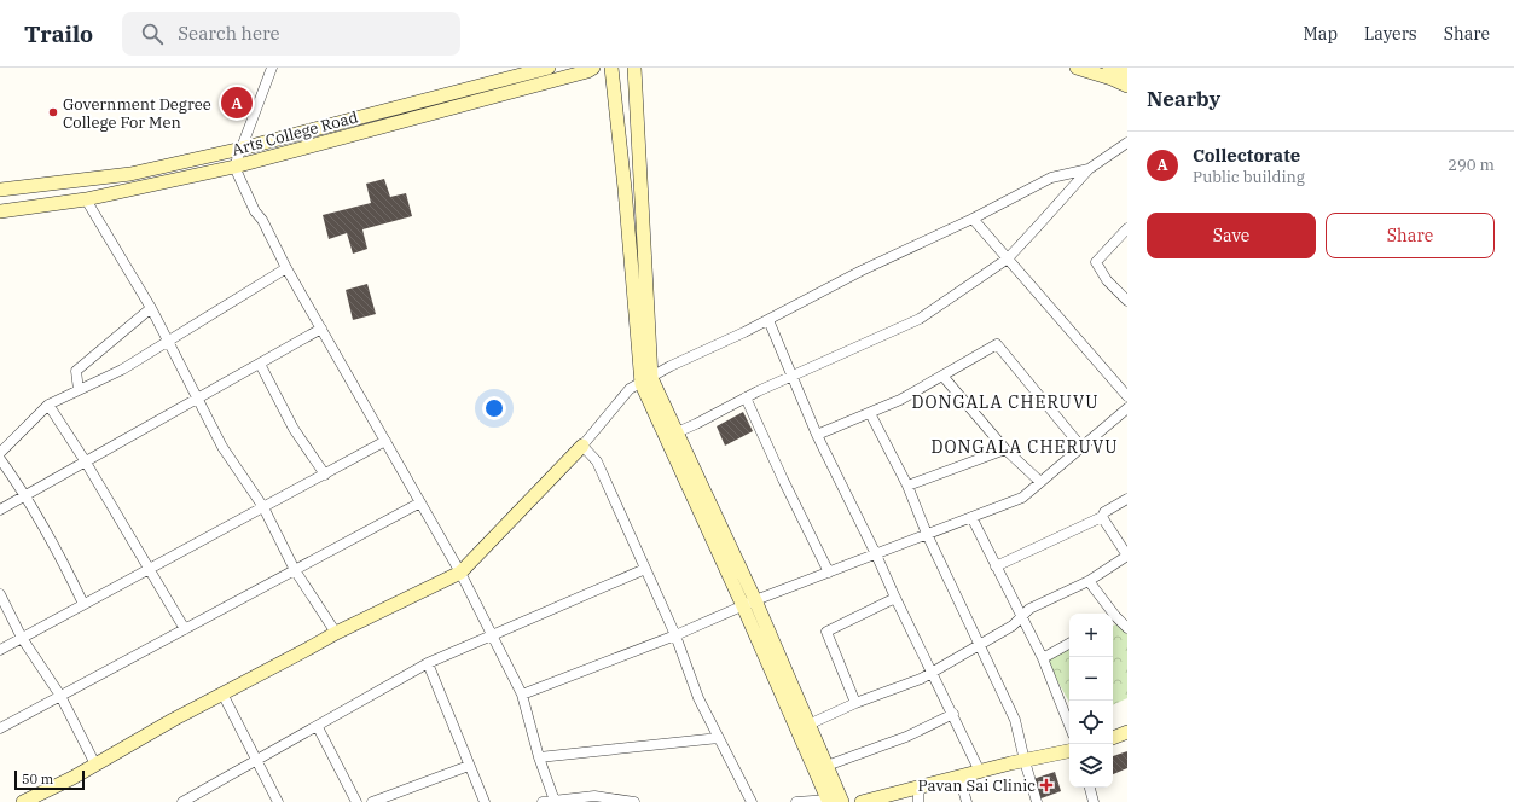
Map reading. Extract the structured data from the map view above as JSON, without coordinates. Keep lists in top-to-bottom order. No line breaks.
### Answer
{"streets":{"main road":["Arts College Road"]},"districts":["DONGALA CHERUVU","DONGALA CHERUVU"],"places":{"other":["Government Degree College For Men"],"health":["Pavan Sai Clinic"]},"scale_bar":"50 m","page":{"header":"Trailo","search":"Search here","nav":["Map","Layers","Share"],"heading":"Nearby","pins":"A","list":[{"mark":"A","name":"Collectorate","note":"Public building","value":"290 m"}],"buttons":["Save","Share"],"map_buttons":["+","−"],"scale":"50 m"}}
